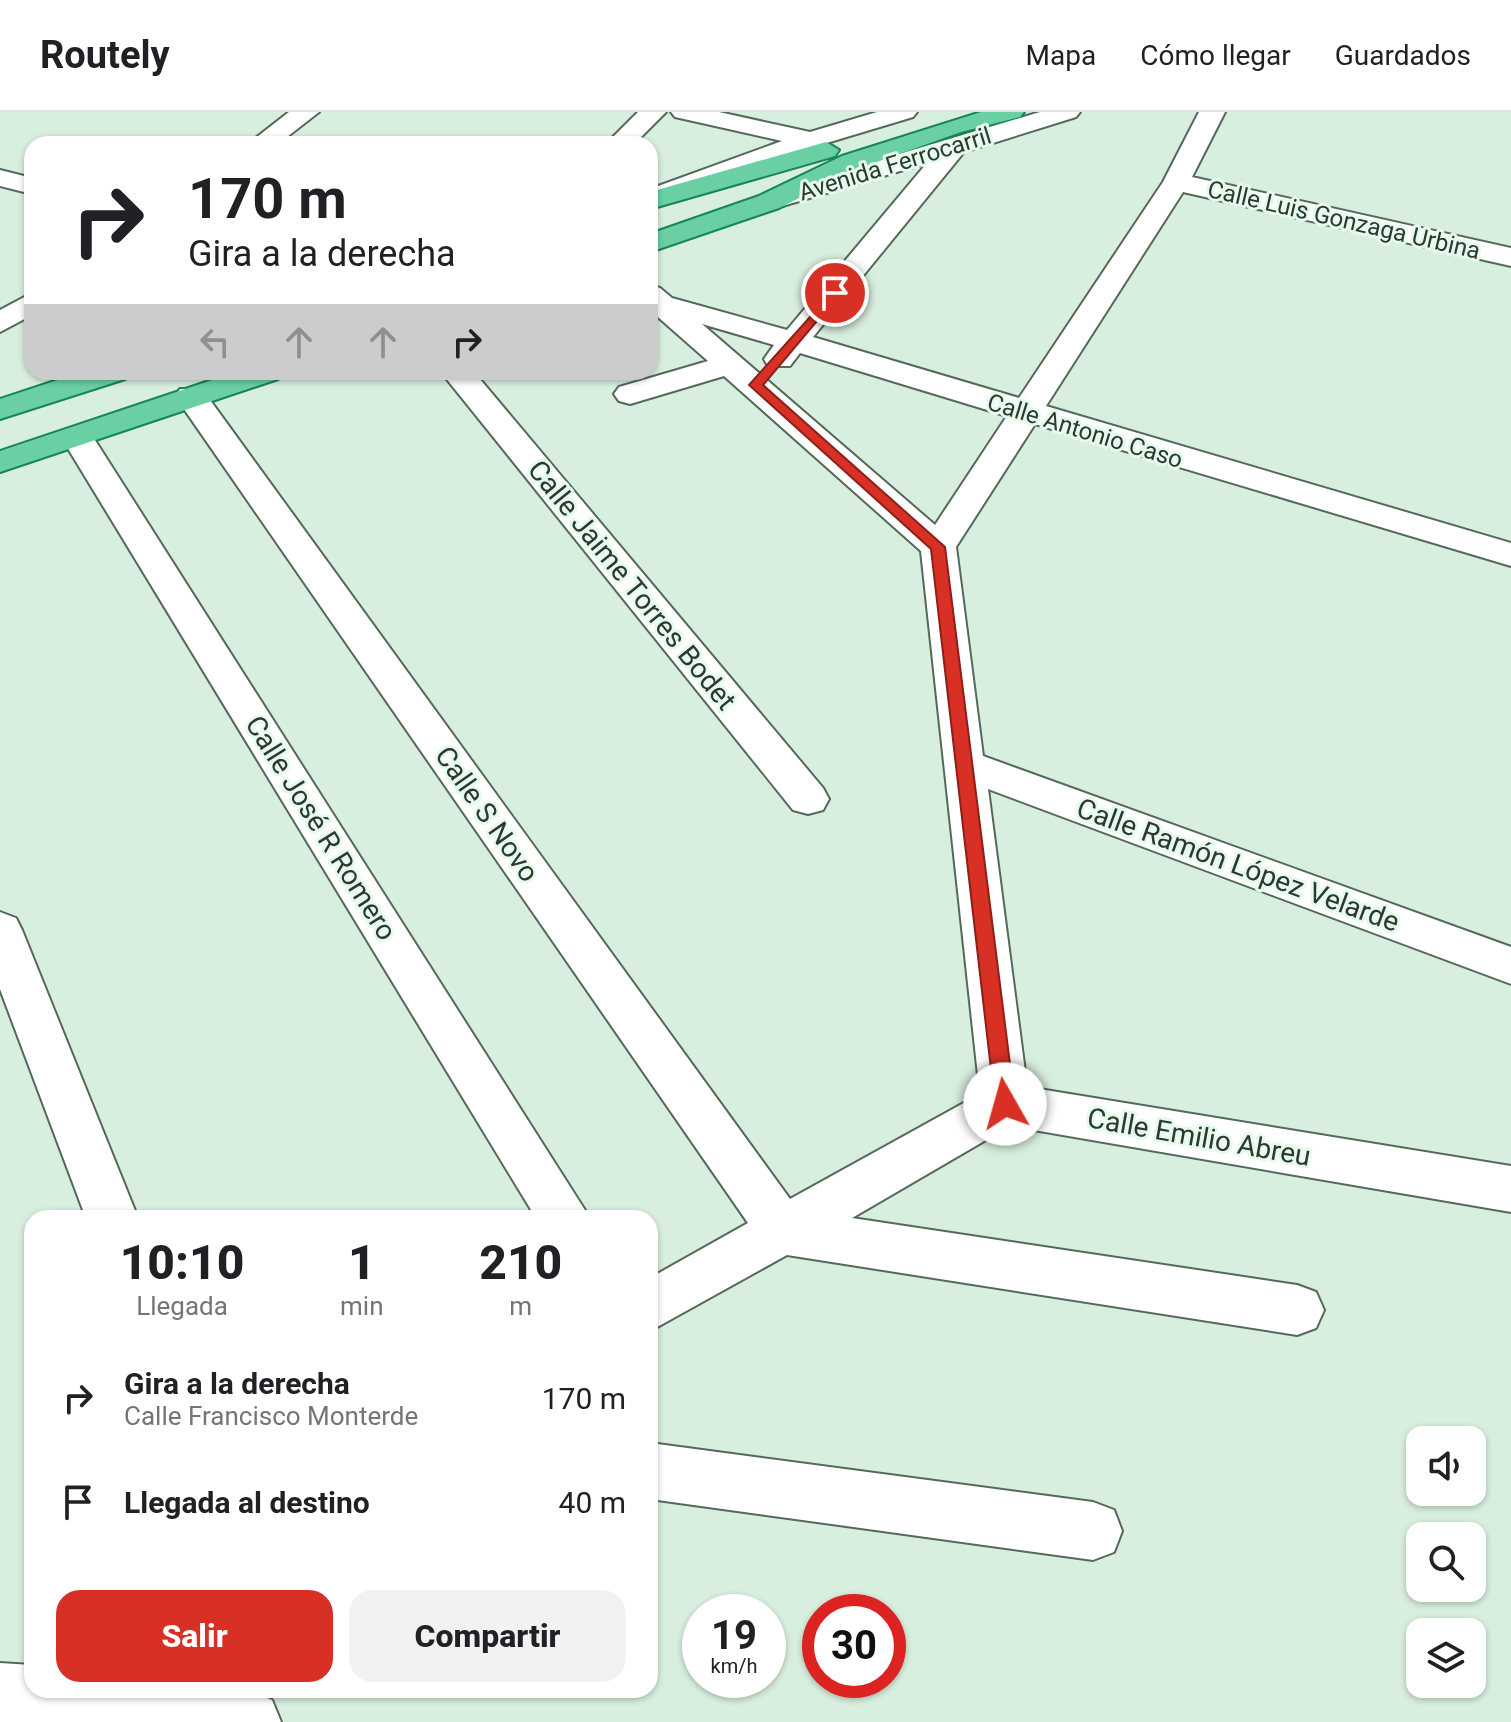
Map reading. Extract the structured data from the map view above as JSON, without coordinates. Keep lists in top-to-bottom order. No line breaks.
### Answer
{"streets":{"main road":["Avenida Ferrocarril"],"street":["Calle Luis Gonzaga Urbina","Calle Antonio Caso","Calle Jaime Torres Bodet","Calle S Novo","Calle José R Romero","Calle Ramón López Velarde","Calle Emilio Abreu"]},"page":{"header":"Routely","nav":["Mapa","Cómo llegar","Guardados"],"turn":["170 m","Gira a la derecha"],"eta":["10:10","Llegada","1","min","210","m"],"list":[{"name":"Gira a la derecha","note":"Calle Francisco Monterde","value":"170 m"},{"name":"Llegada al destino","value":"40 m"}],"buttons":["Salir","Compartir"],"speed":"19 km/h","limit":"30"}}
